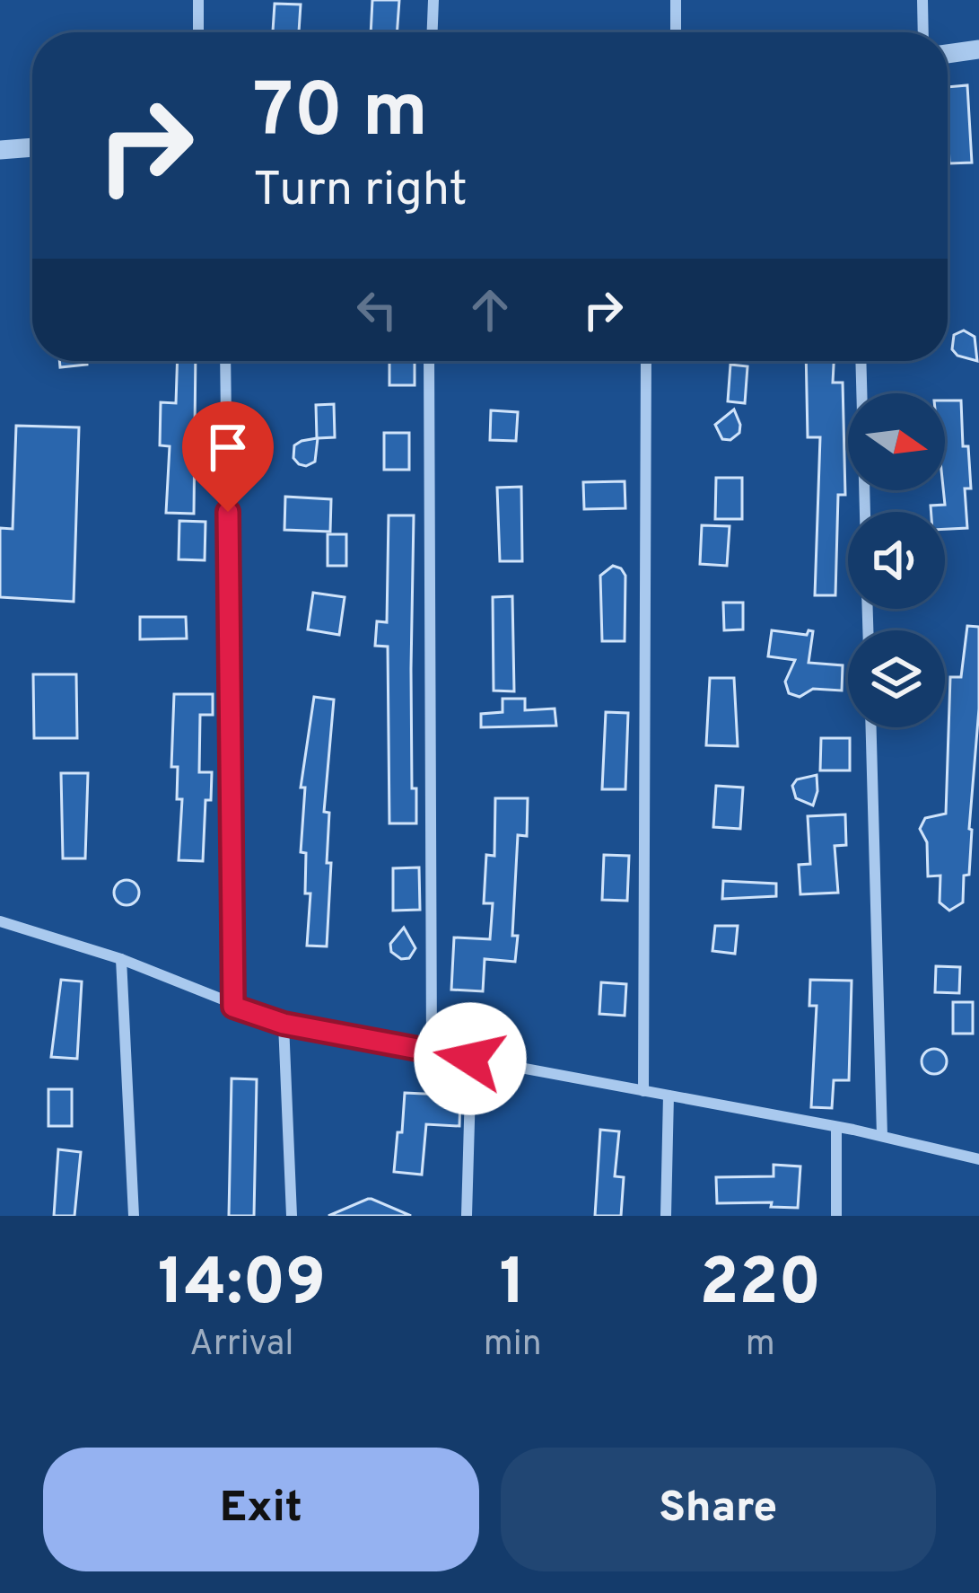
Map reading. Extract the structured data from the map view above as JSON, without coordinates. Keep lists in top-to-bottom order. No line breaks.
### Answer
{"north":"right","page":{"turn":["70 m","Turn right"],"eta":["14:09","Arrival","1","min","220","m"],"buttons":["Exit","Share"]}}
